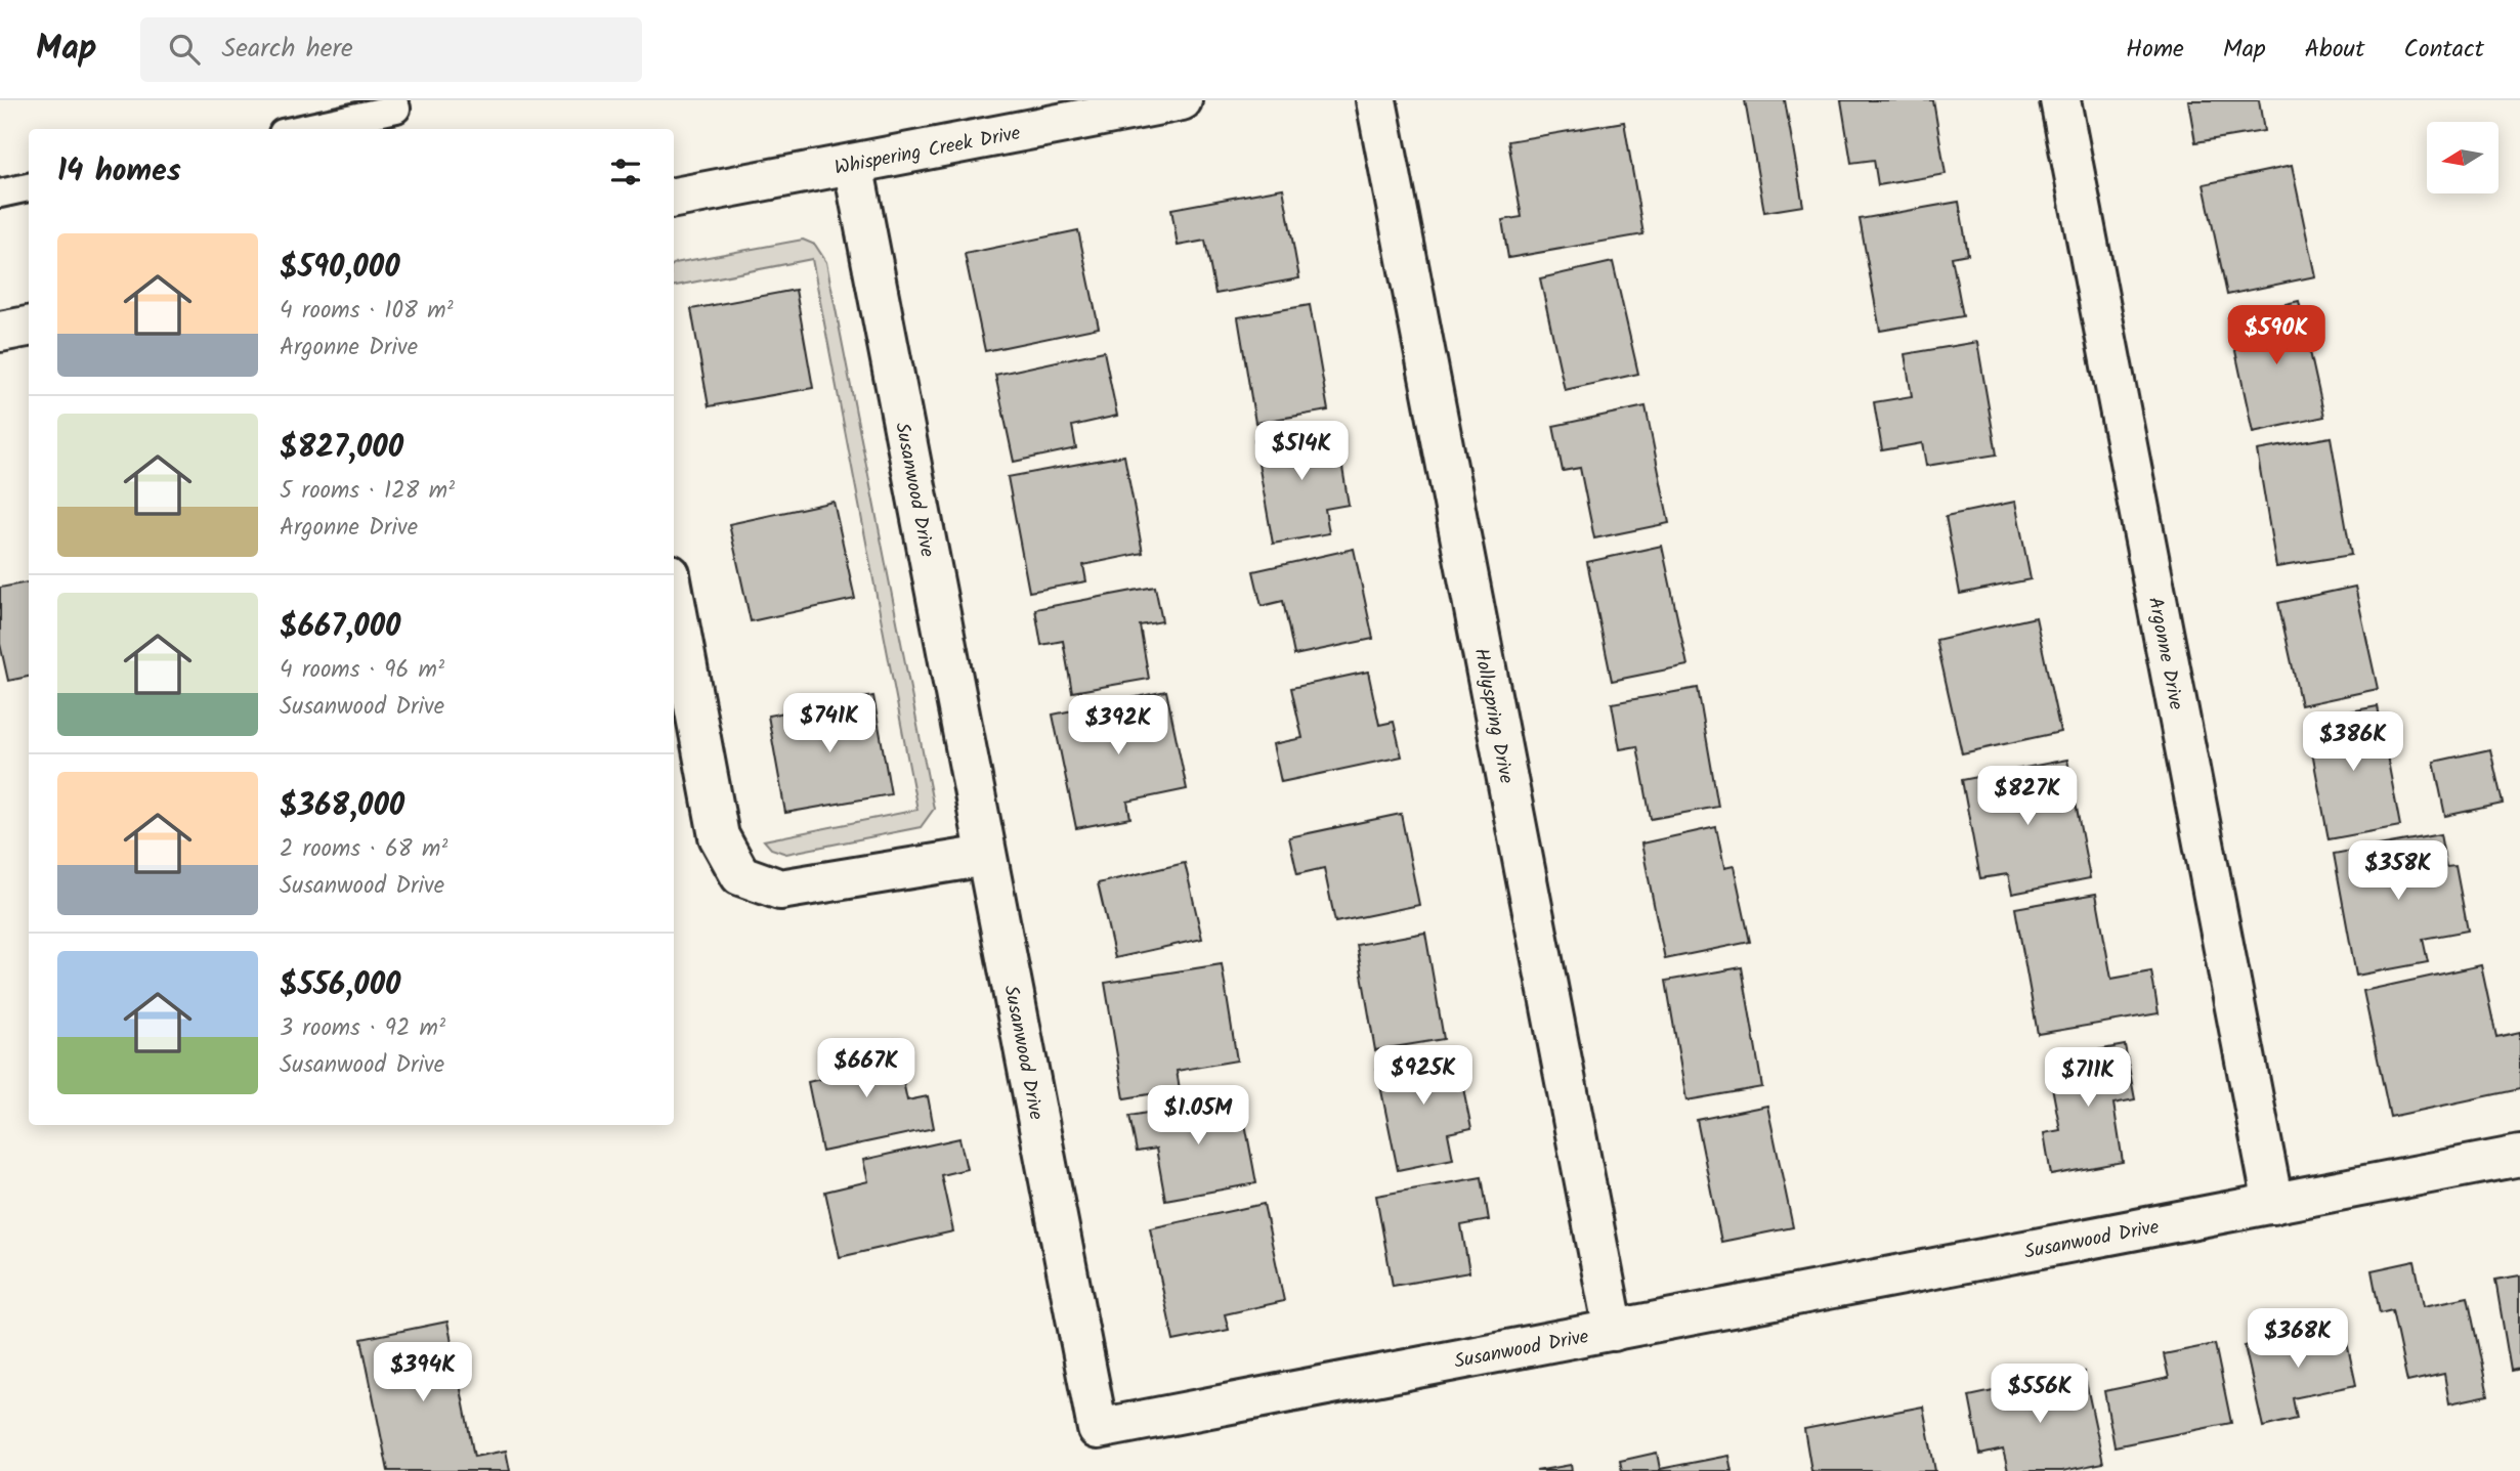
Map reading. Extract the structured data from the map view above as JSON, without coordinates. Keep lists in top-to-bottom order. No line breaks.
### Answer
{"streets":{"street":["Whispering Creek Drive","Susanwood Drive","Argonne Drive","Hollyspring Drive"]},"crossings":[["Whispering Creek Drive","Susanwood Drive"],["Susanwood Drive","Argonne Drive"],["Susanwood Drive","Hollyspring Drive"]],"north":"left","page":{"header":"Map","search":"Search here","nav":["Home","Map","About","Contact"],"heading":"14 homes","list":[{"name":"$590,000","note":"4 rooms · 108 m² · Argonne Drive"},{"name":"$827,000","note":"5 rooms · 128 m² · Argonne Drive"},{"name":"$667,000","note":"4 rooms · 96 m² · Susanwood Drive"},{"name":"$368,000","note":"2 rooms · 68 m² · Susanwood Drive"},{"name":"$556,000","note":"3 rooms · 92 m² · Susanwood Drive"}],"price":["$590K","$514K","$741K","$392K","$386K","$827K","$358K","$667K","$925K","$711K","$1.05M","$368K","$394K","$556K"]}}
